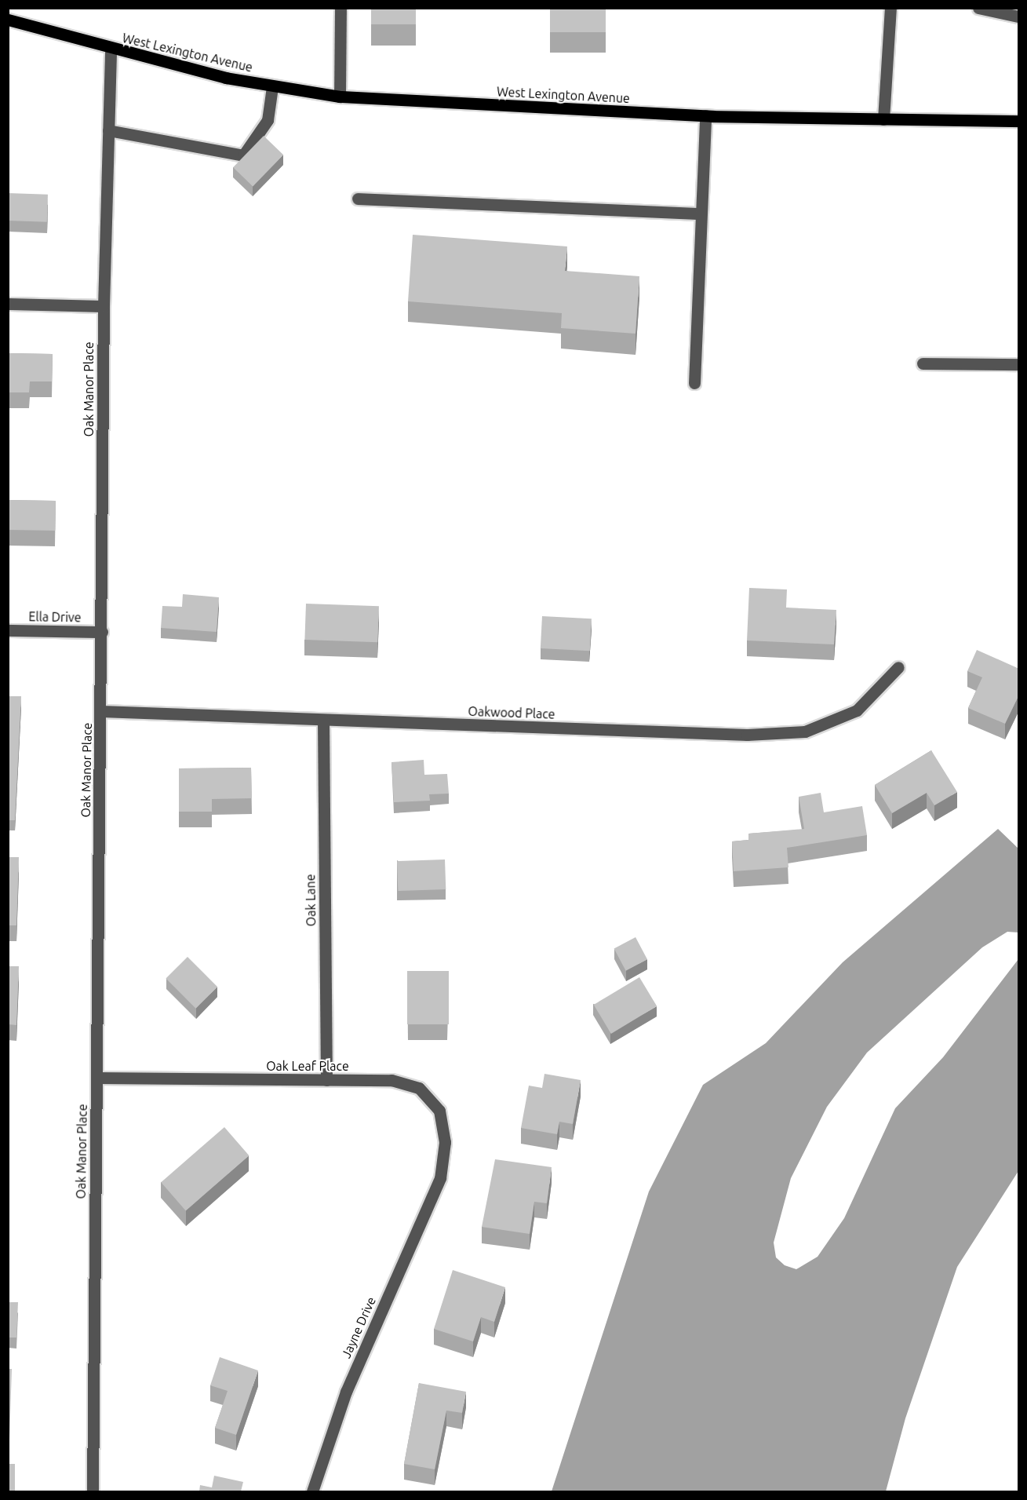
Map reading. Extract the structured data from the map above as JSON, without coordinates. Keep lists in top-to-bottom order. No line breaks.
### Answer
{"streets":{"main road":["West Lexington Avenue"],"street":["Oak Manor Place","Ella Drive","Oakwood Place","Oak Lane","Oak Leaf Place","Jayne Drive"]},"crossings":[["West Lexington Avenue","Oak Manor Place"],["Oak Manor Place","Ella Drive"],["Oak Manor Place","Oakwood Place"],["Oak Manor Place","Oak Leaf Place"],["Oakwood Place","Oak Lane"],["Oak Lane","Oak Leaf Place"],["Oak Leaf Place","Jayne Drive"]]}
